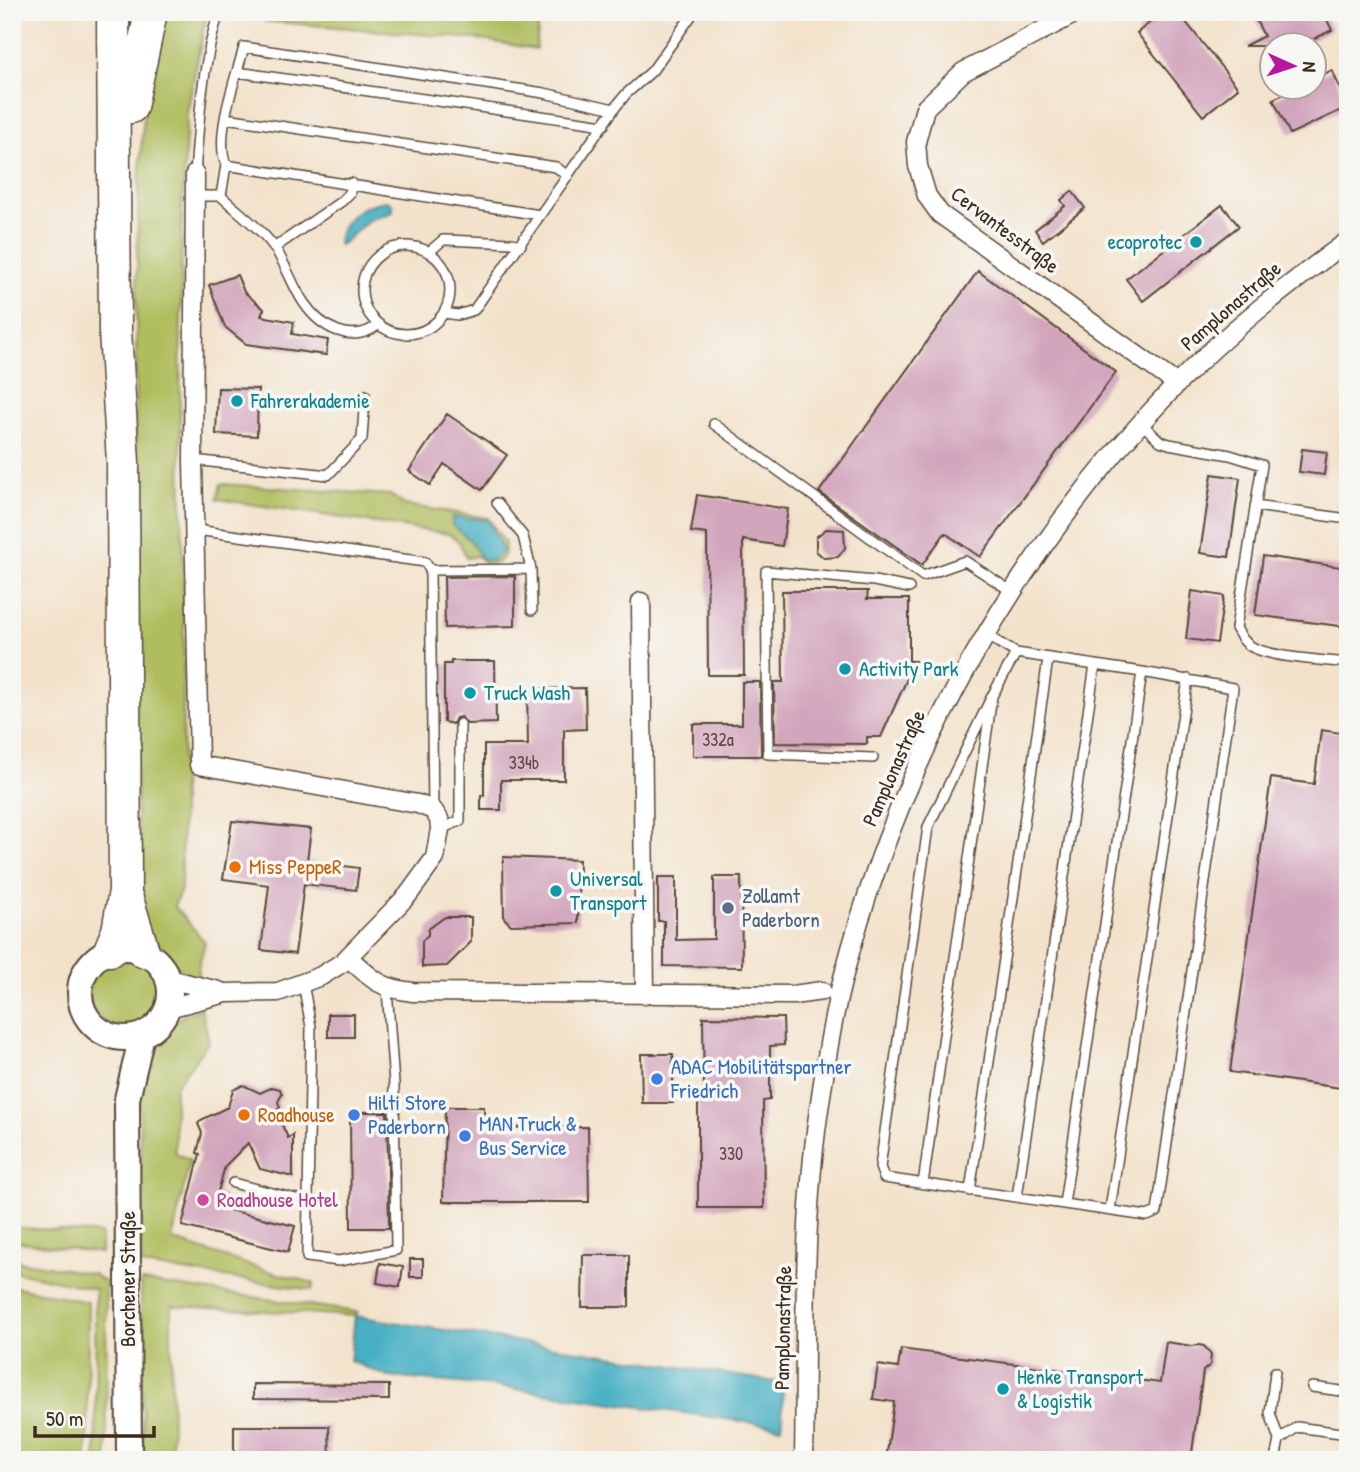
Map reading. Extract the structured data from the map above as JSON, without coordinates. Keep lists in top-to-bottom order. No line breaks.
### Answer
{"streets":{"main road":["Borchener Straße"],"street":["Cervantesstraße","Pamplonastraße"]},"crossings":[["Cervantesstraße","Pamplonastraße"]],"places":["ecoprotec","Fahrerakademie","Activity Park","Truck Wash","Miss PeppeR","Universal Transport","Zollamt Paderborn","ADAC Mobilitätspartner Friedrich","Roadhouse","Hilti Store Paderborn","MAN Truck & Bus Service","Roadhouse Hotel","Henke Transport & Logistik"],"house_numbers":["332a","334b","330"],"scale_bar":"50 m","north":"right"}
